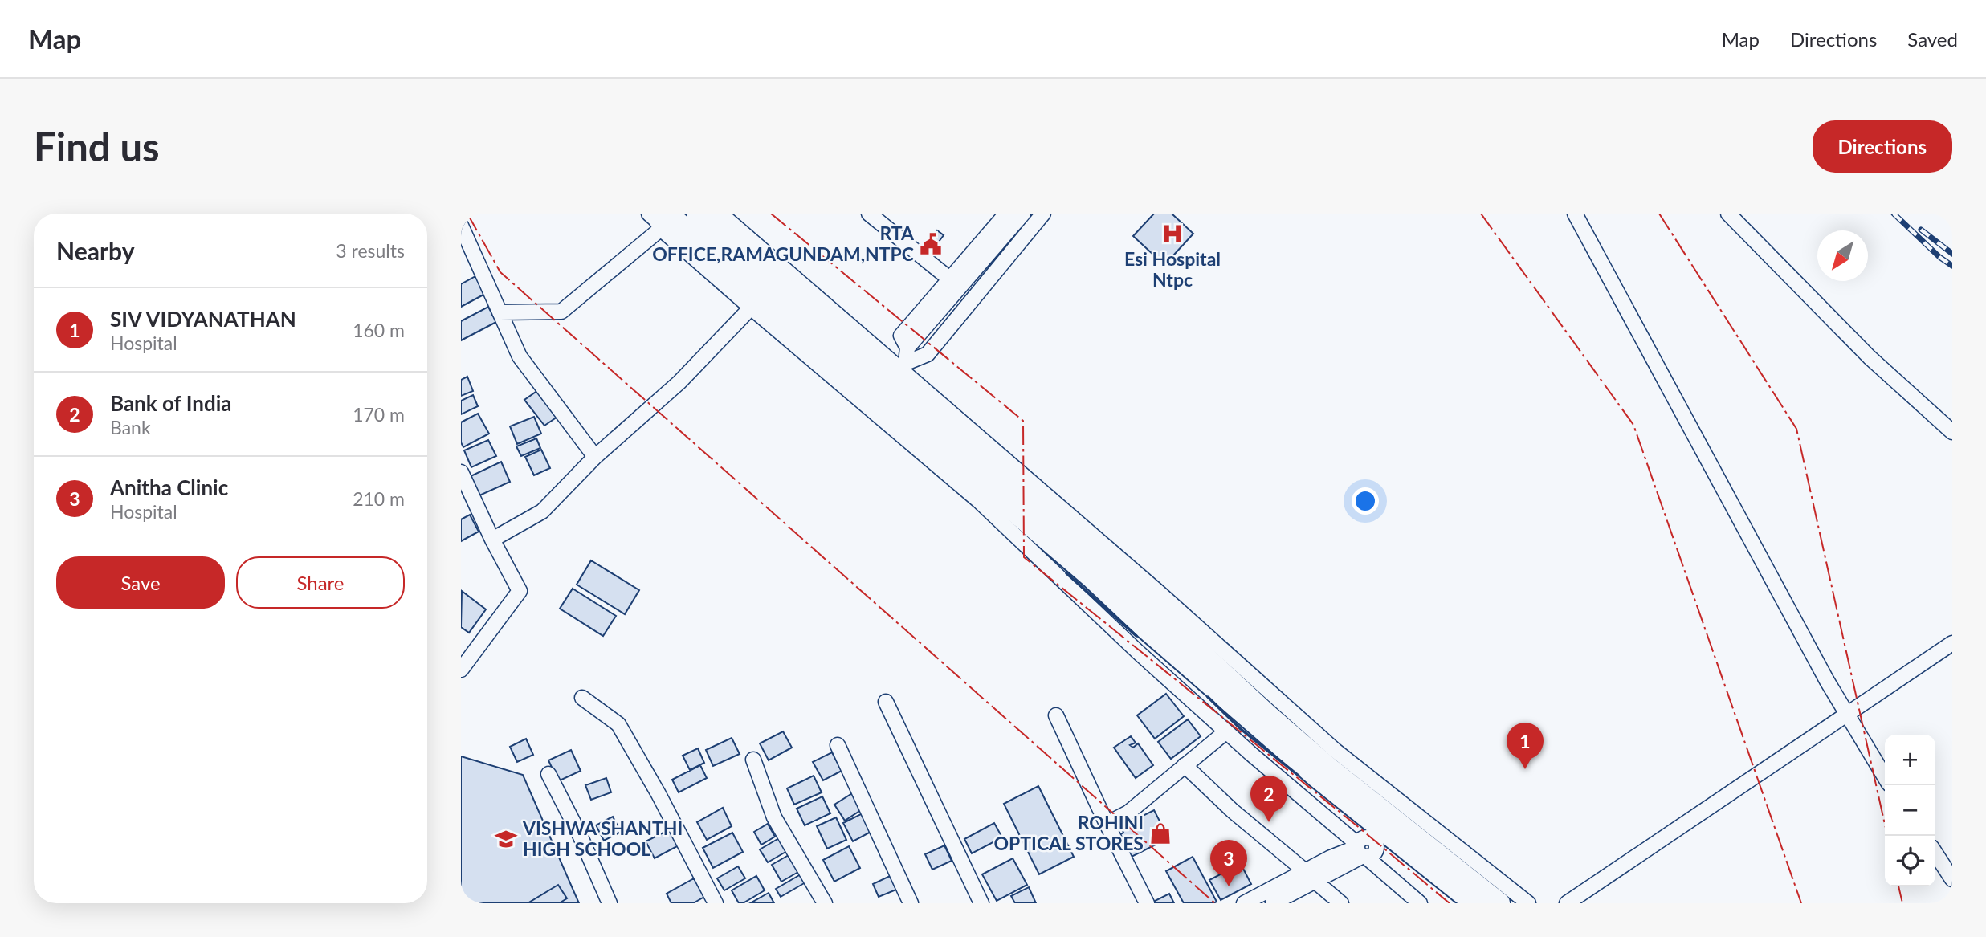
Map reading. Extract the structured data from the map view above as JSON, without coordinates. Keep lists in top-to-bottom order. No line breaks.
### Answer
{"places":{"hospital":["Esi Hospital Ntpc"],"public building":["RTA OFFICE,RAMAGUNDAM,NTPC"],"shop":["ROHINI OPTICAL STORES"],"school or university":["VISHWA SHANTHI HIGH SCHOOL"]},"north":"bottom left","page":{"header":"Map","nav":["Map","Directions","Saved"],"buttons":["Directions",["Save","Share"]],"title":"Find us","heading":["Nearby","3 results"],"list":[{"mark":"1","name":"SIV VIDYANATHAN","note":"Hospital","value":"160 m"},{"mark":"2","name":"Bank of India","note":"Bank","value":"170 m"},{"mark":"3","name":"Anitha Clinic","note":"Hospital","value":"210 m"}],"pins":["1","2","3"],"map_buttons":["+","−"]}}
